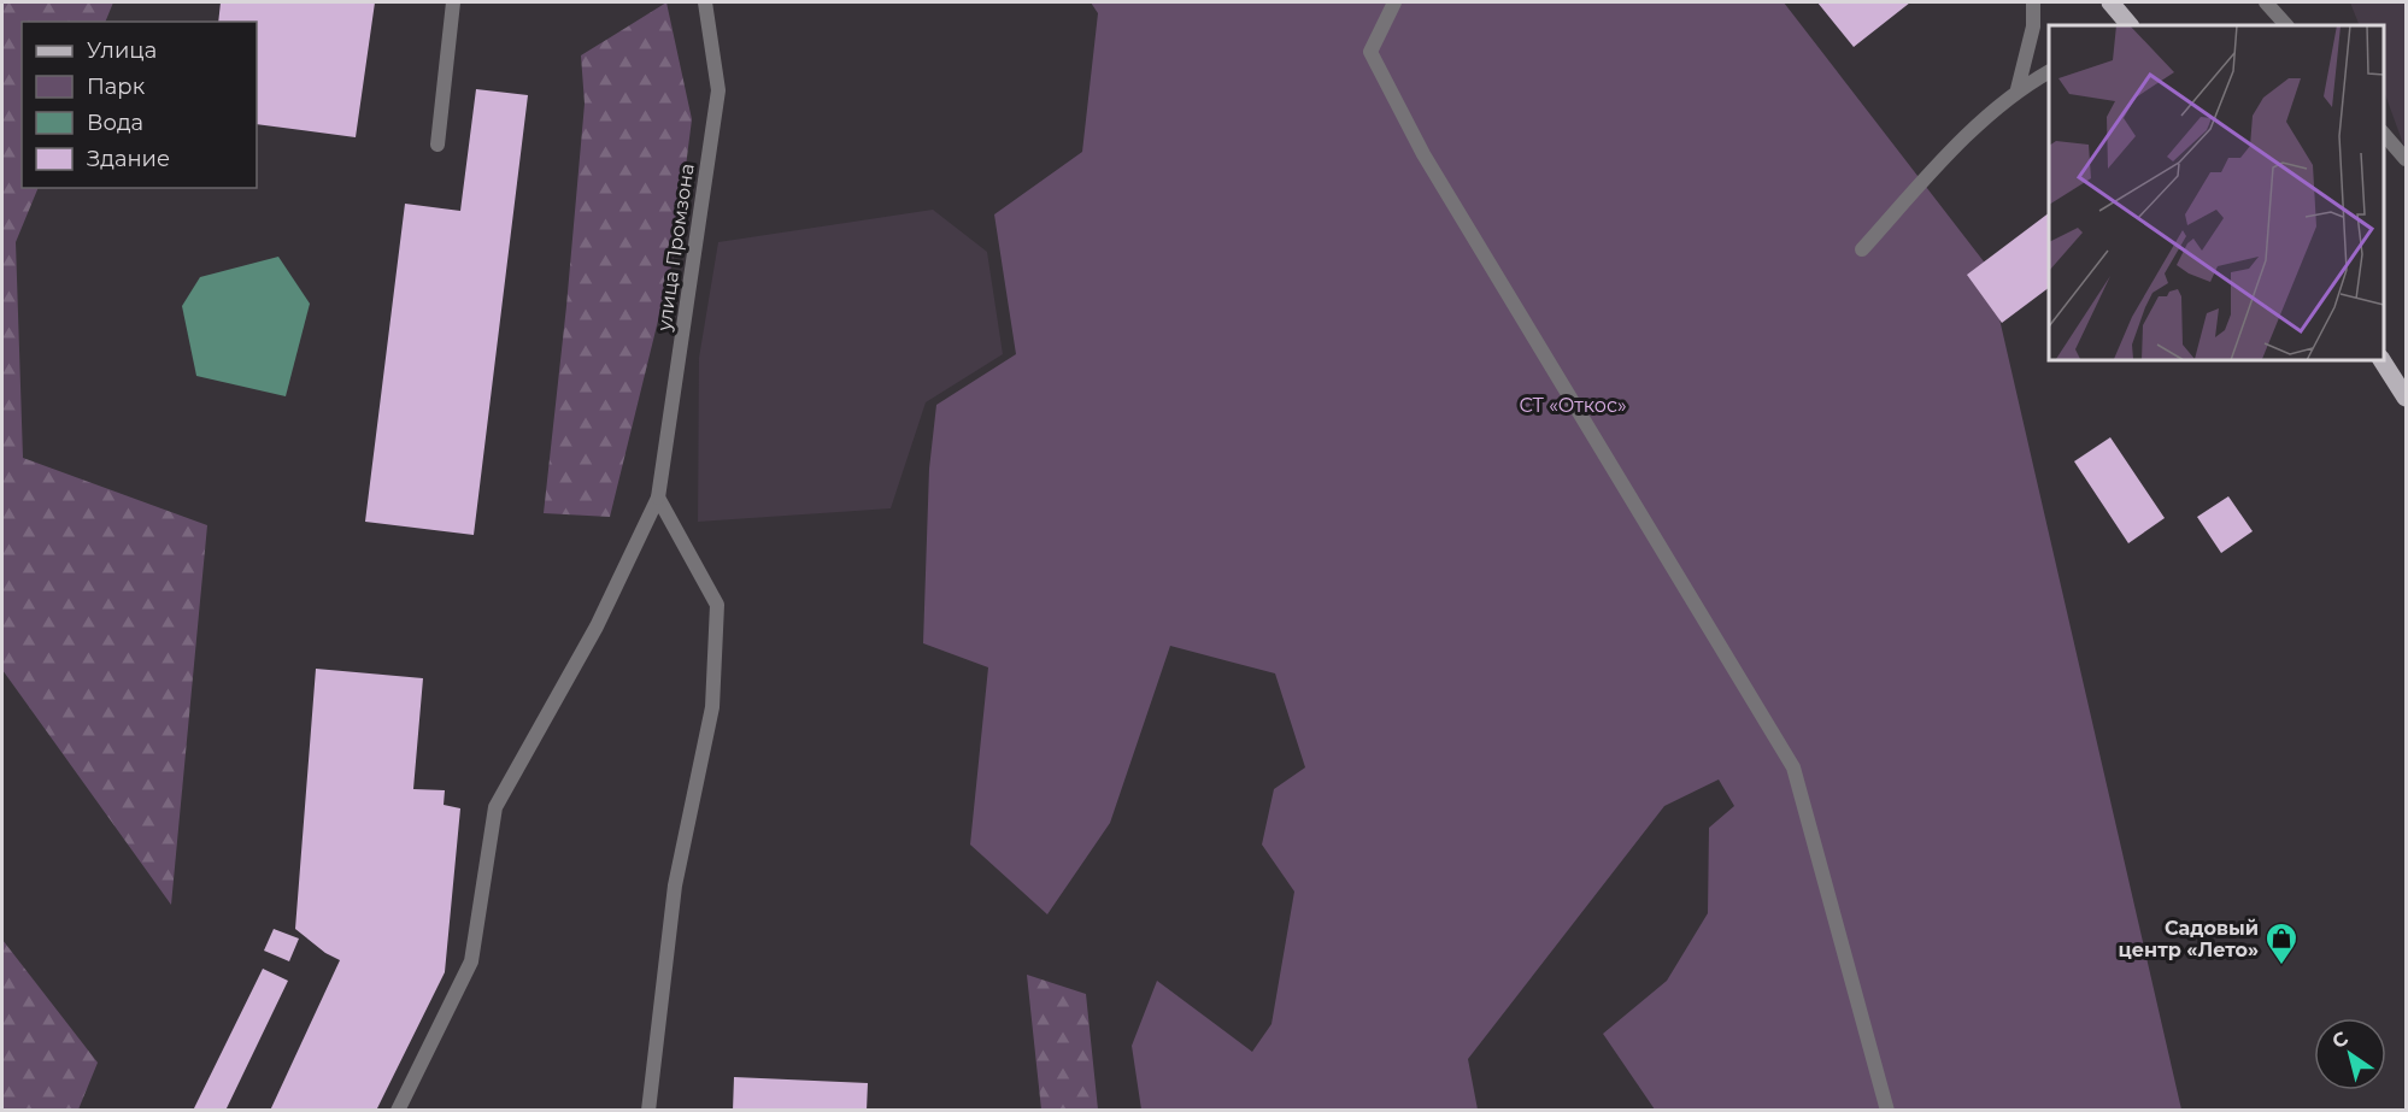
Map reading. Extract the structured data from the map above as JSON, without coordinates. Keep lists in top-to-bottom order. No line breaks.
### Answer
{"streets":{"street":["улица Промзона"]},"parks":["СТ «Откос»"],"places":{"shop":["Садовый центр «Лето»"]},"legend":["Улица","Парк","Вода","Здание"],"north":"top left"}
